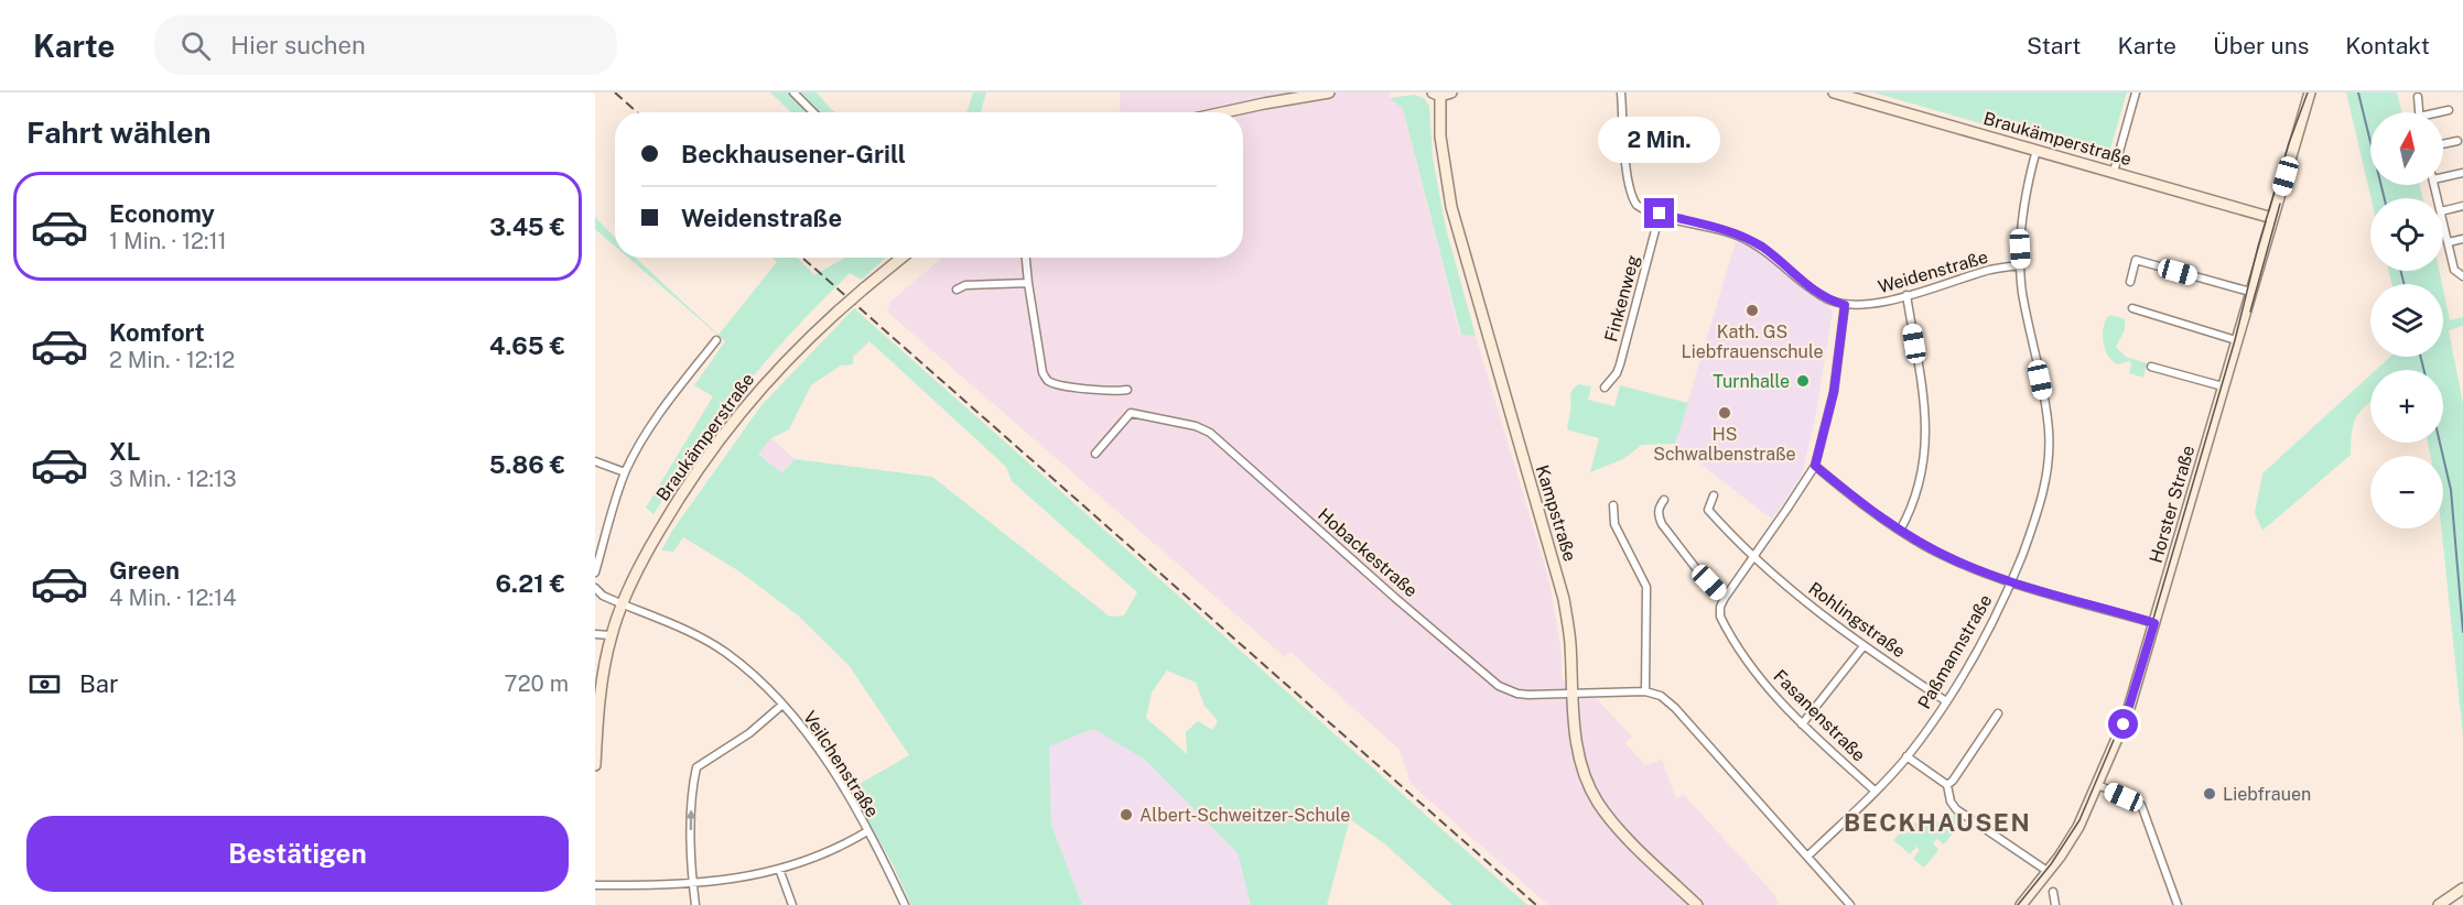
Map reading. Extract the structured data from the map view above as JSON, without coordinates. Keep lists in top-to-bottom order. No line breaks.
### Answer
{"streets":{"street":["Braukämperstraße","Weidenstraße","Finkenweg","Horster Straße","Kampstraße","Hobackestraße","Rohlingstraße","Paßmannstraße","Fasanenstraße","Veilchenstraße"]},"crossings":[["Braukämperstraße","Horster Straße"],["Braukämperstraße","Paßmannstraße"],["Braukämperstraße","Veilchenstraße"],["Weidenstraße","Finkenweg"],["Weidenstraße","Paßmannstraße"],["Kampstraße","Hobackestraße"],["Rohlingstraße","Paßmannstraße"],["Paßmannstraße","Fasanenstraße"]],"districts":["BECKHAUSEN"],"places":["Kath. GS Liebfrauenschule","Turnhalle","HS Schwalbenstraße","Liebfrauen","Albert-Schweitzer-Schule"],"north":"top","page":{"header":"Karte","search":"Hier suchen","nav":["Start","Karte","Über uns","Kontakt"],"heading":"Fahrt wählen","map_buttons":["+","−"],"banner":["Beckhausener-Grill","Weidenstraße"],"bubble":"2 Min.","list":[{"name":"Economy","note":"1 Min. · 12:11","value":"3.45 €"},{"name":"Komfort","note":"2 Min. · 12:12","value":"4.65 €"},{"name":"XL","note":"3 Min. · 12:13","value":"5.86 €"},{"name":"Green","note":"4 Min. · 12:14","value":"6.21 €"}],"pay":["Bar","720 m"],"buttons":"Bestätigen"}}
